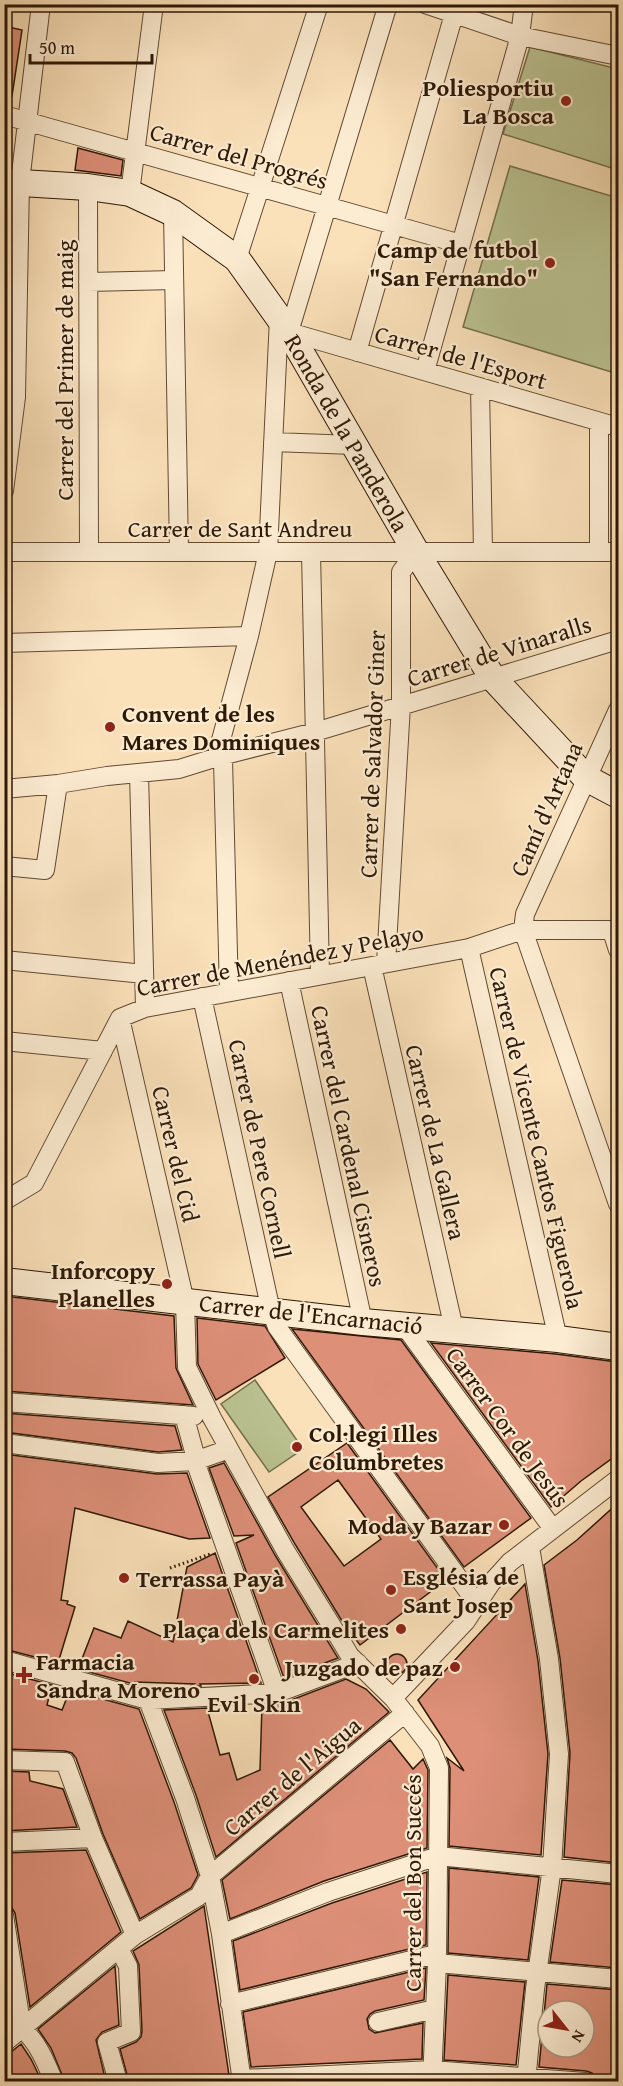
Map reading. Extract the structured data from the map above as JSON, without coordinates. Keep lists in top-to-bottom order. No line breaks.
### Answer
{"streets":{"street":["Carrer del Progrés","Carrer de l'Esport","Carrer del Primer de maig","Ronda de la Panderola","Carrer de Sant Andreu","Carrer de Vinaralls","Carrer de Salvador Giner","Camí d'Artana","Carrer de Menéndez y Pelayo","Carrer de Vicente Cantos Figuerola","Carrer de La Gallera","Carrer del Cardenal Cisneros","Carrer de Pere Cornell","Carrer del Cid","Carrer de l'Encarnació","Carrer Cor de Jesús","Carrer de l'Aigua","Carrer del Bon Succés"]},"crossings":[["Carrer de l'Esport","Ronda de la Panderola"],["Carrer del Primer de maig","Ronda de la Panderola"],["Carrer del Primer de maig","Carrer de Sant Andreu"],["Ronda de la Panderola","Carrer de Sant Andreu"],["Ronda de la Panderola","Carrer de Vinaralls"],["Ronda de la Panderola","Carrer de Salvador Giner"],["Ronda de la Panderola","Camí d'Artana"],["Carrer de Sant Andreu","Carrer de Salvador Giner"],["Carrer de Vinaralls","Carrer de Salvador Giner"],["Carrer de Salvador Giner","Carrer de Menéndez y Pelayo"],["Carrer de Salvador Giner","Carrer de La Gallera"],["Camí d'Artana","Carrer de Menéndez y Pelayo"],["Carrer de Menéndez y Pelayo","Carrer de Vicente Cantos Figuerola"],["Carrer de Menéndez y Pelayo","Carrer de La Gallera"],["Carrer de Menéndez y Pelayo","Carrer del Cardenal Cisneros"],["Carrer de Menéndez y Pelayo","Carrer de Pere Cornell"],["Carrer de Menéndez y Pelayo","Carrer del Cid"],["Carrer de Vicente Cantos Figuerola","Carrer de l'Encarnació"],["Carrer de La Gallera","Carrer de l'Encarnació"],["Carrer del Cardenal Cisneros","Carrer de l'Encarnació"],["Carrer de Pere Cornell","Carrer de l'Encarnació"],["Carrer del Cid","Carrer de l'Encarnació"],["Carrer del Cid","Carrer del Bon Succés"],["Carrer de l'Encarnació","Carrer Cor de Jesús"],["Carrer de l'Aigua","Carrer del Bon Succés"]],"places":{"other":["Poliesportiu La Bosca","Camp de futbol \"San Fernando\"","Convent de les Mares Dominiques","Inforcopy Planelles","Col·legi Illes Columbretes","Moda y Bazar","Terrassa Payà","Església de Sant Josep","Plaça dels Carmelites","Juzgado de paz","Evil Skin"],"health":["Farmacia Sandra Moreno"]},"scale_bar":"50 m","north":"bottom right"}
